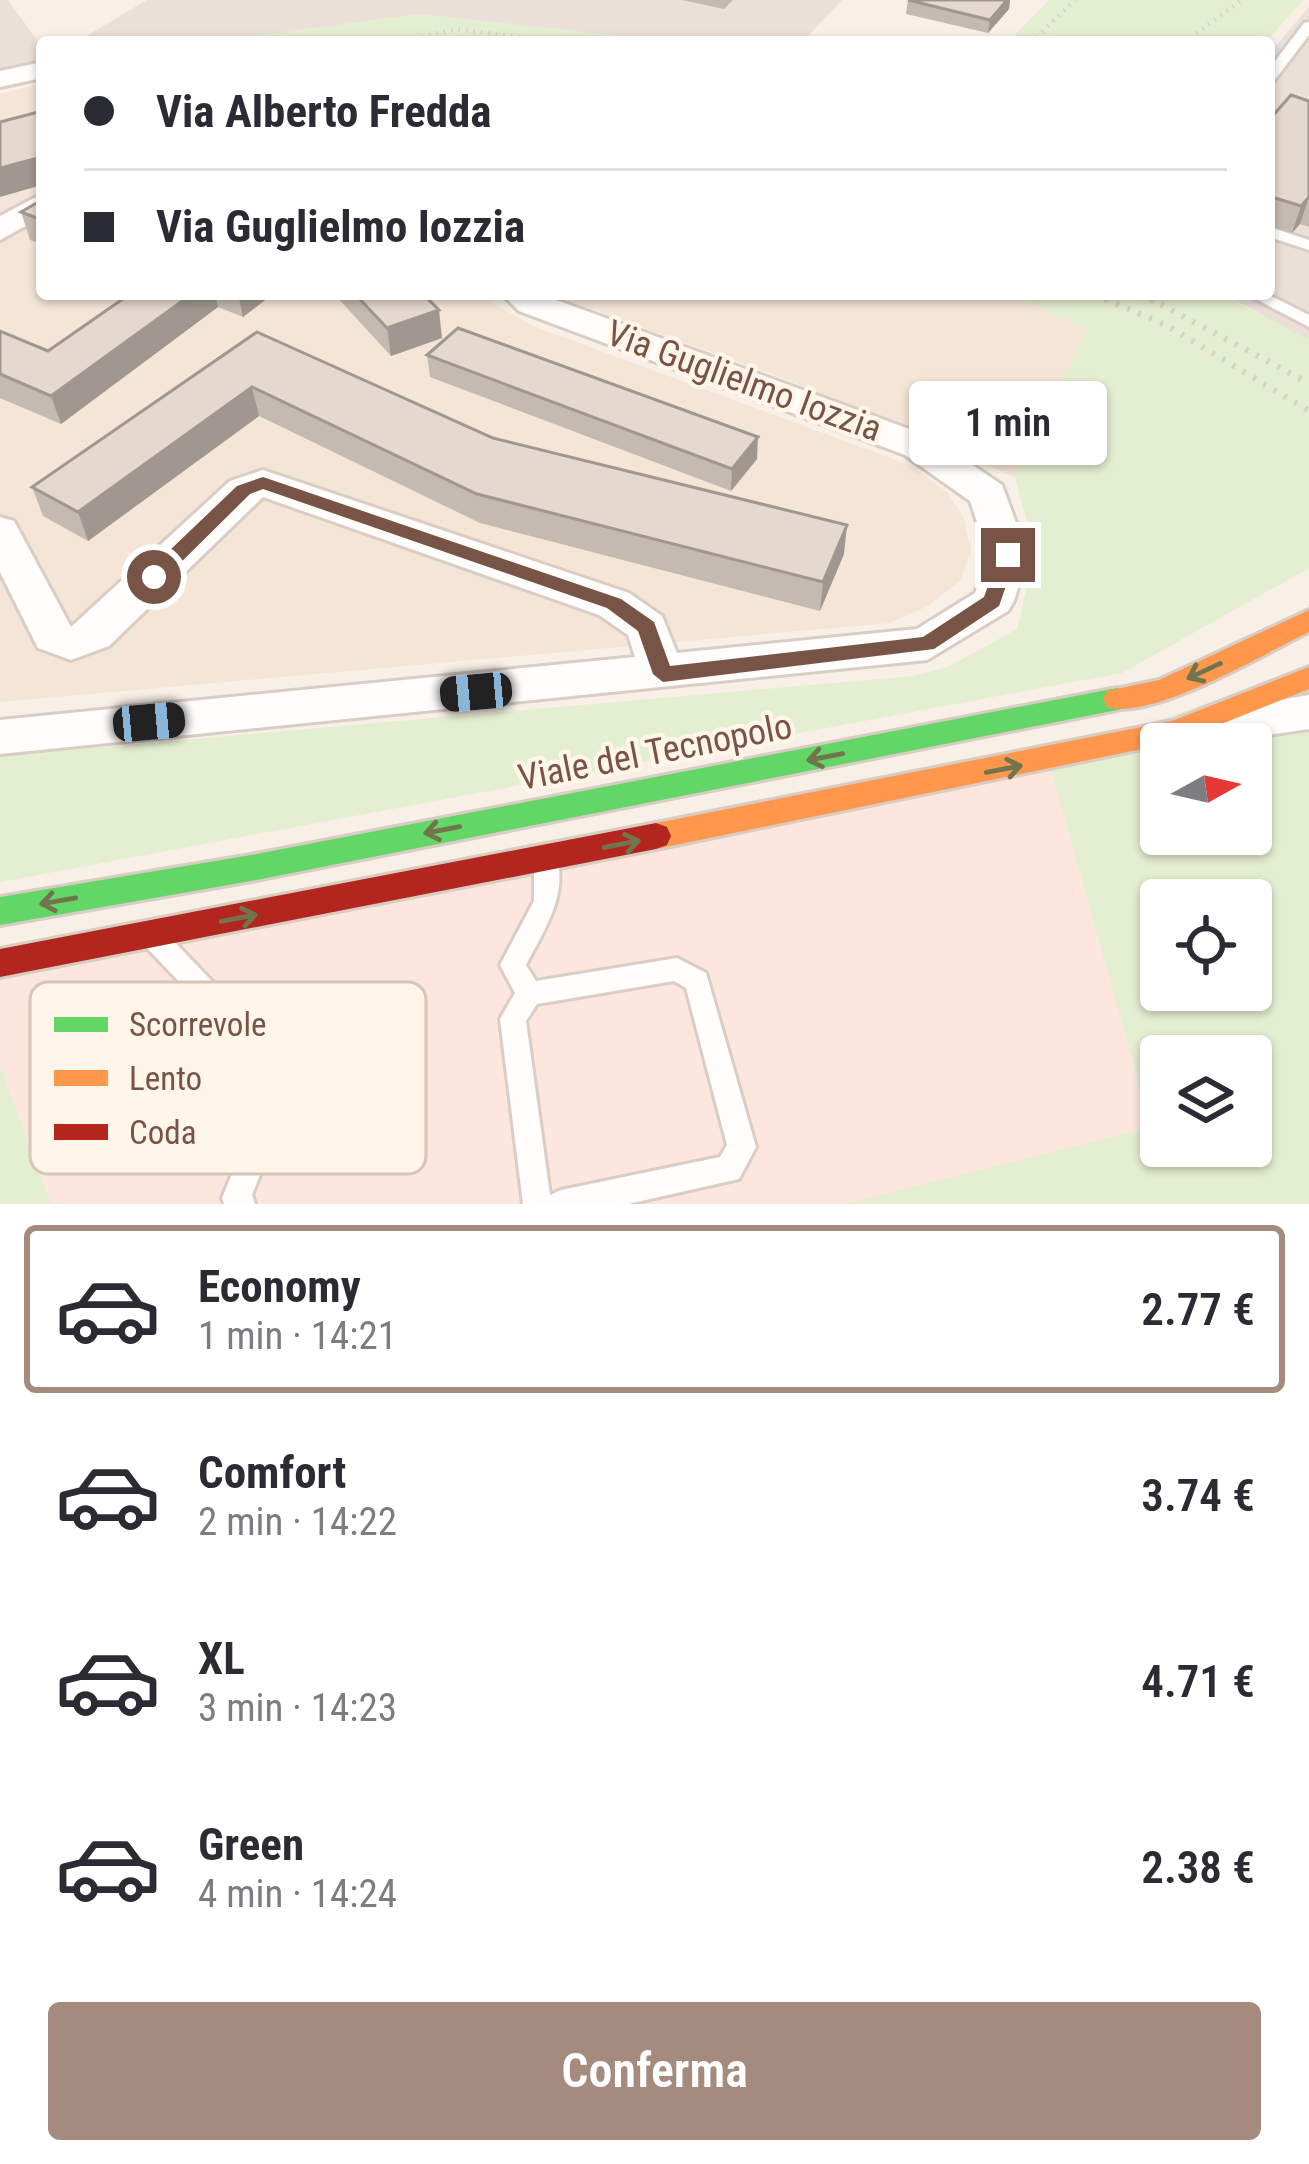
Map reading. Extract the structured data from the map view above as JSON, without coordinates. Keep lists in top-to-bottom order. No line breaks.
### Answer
{"streets":{"main road":["Viale del Tecnopolo"],"street":["Via Guglielmo Iozzia"]},"legend":["Scorrevole","Lento","Coda"],"north":"right","page":{"banner":["Via Alberto Fredda","Via Guglielmo Iozzia"],"bubble":"1 min","list":[{"name":"Economy","note":"1 min · 14:21","value":"2.77 €"},{"name":"Comfort","note":"2 min · 14:22","value":"3.74 €"},{"name":"XL","note":"3 min · 14:23","value":"4.71 €"},{"name":"Green","note":"4 min · 14:24","value":"2.38 €"}],"buttons":"Conferma"}}
